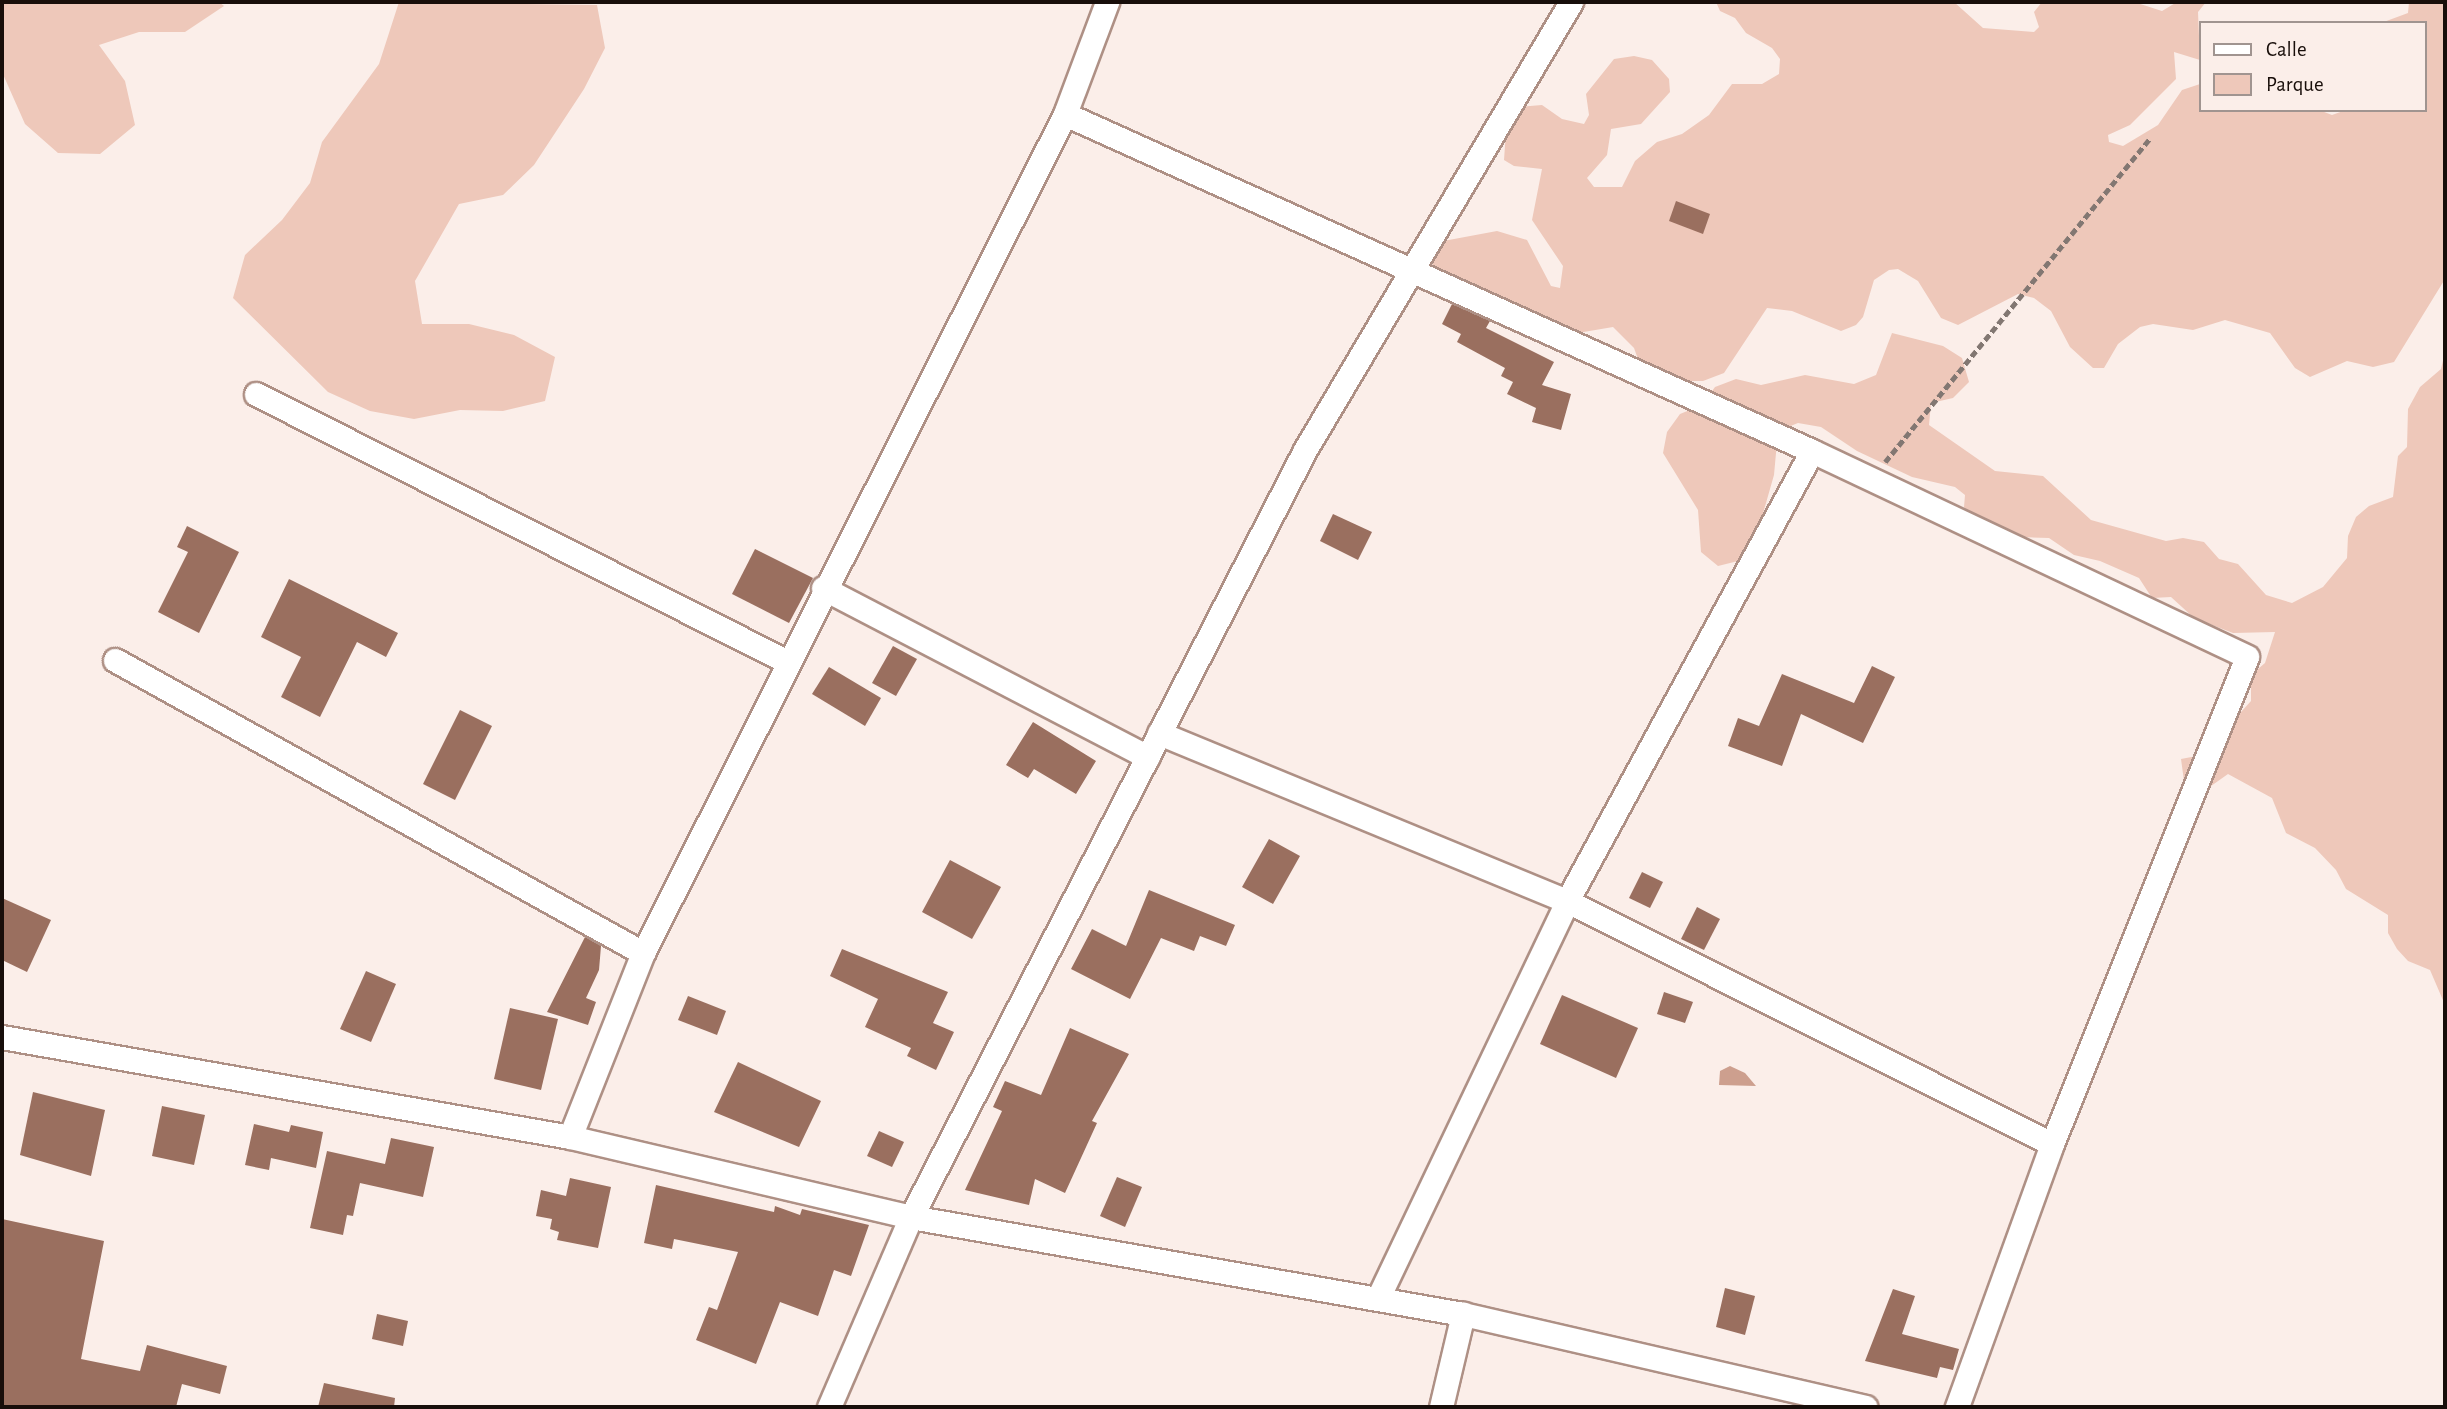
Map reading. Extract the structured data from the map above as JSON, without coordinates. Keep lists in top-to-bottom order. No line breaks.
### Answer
{"legend":["Calle","Parque"]}
